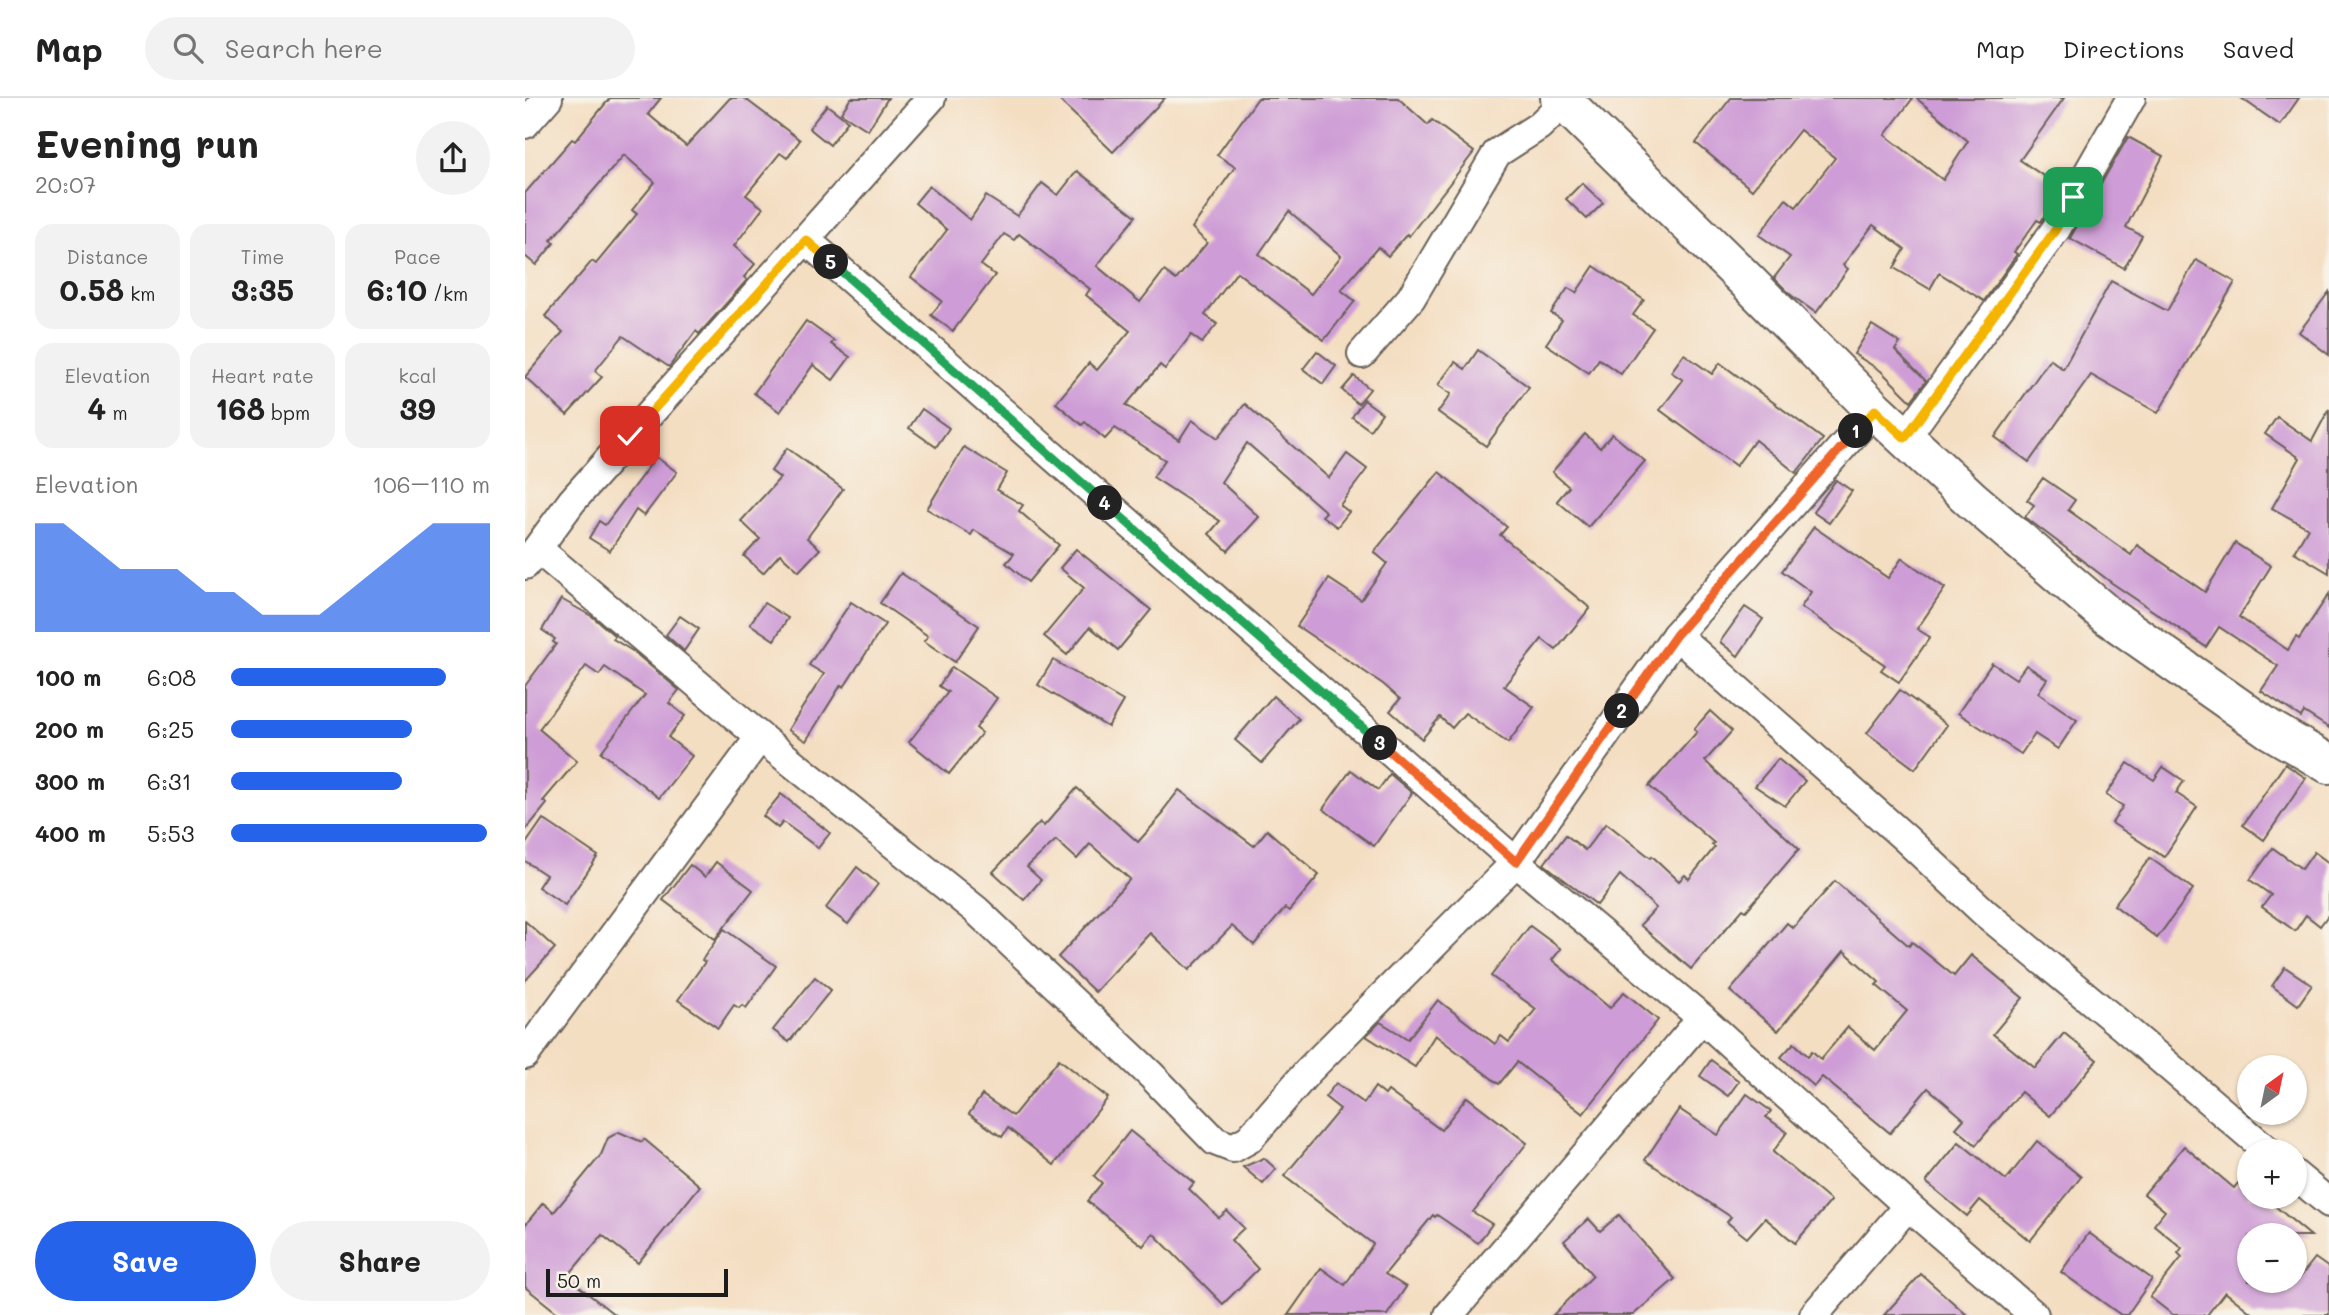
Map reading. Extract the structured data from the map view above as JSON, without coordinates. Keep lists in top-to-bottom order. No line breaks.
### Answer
{"scale_bar":"50 m","north":"top right","page":{"header":"Map","search":"Search here","nav":["Map","Directions","Saved"],"heading":["Evening run","20:07"],"stats":[["Distance","0.58 km"],["Time","3:35"],["Pace","6:10 /km"],["Elevation","4 m"],["Heart rate","168 bpm"],["kcal","39"]],"pins":["5","1","4","2","3"],"chart":["Elevation","106–110 m"],"list":[{"name":"100 m","note":"6:08"},{"name":"200 m","note":"6:25"},{"name":"300 m","note":"6:31"},{"name":"400 m","note":"5:53"}],"map_buttons":["+","−"],"buttons":["Save","Share"],"scale":"50 m"}}
